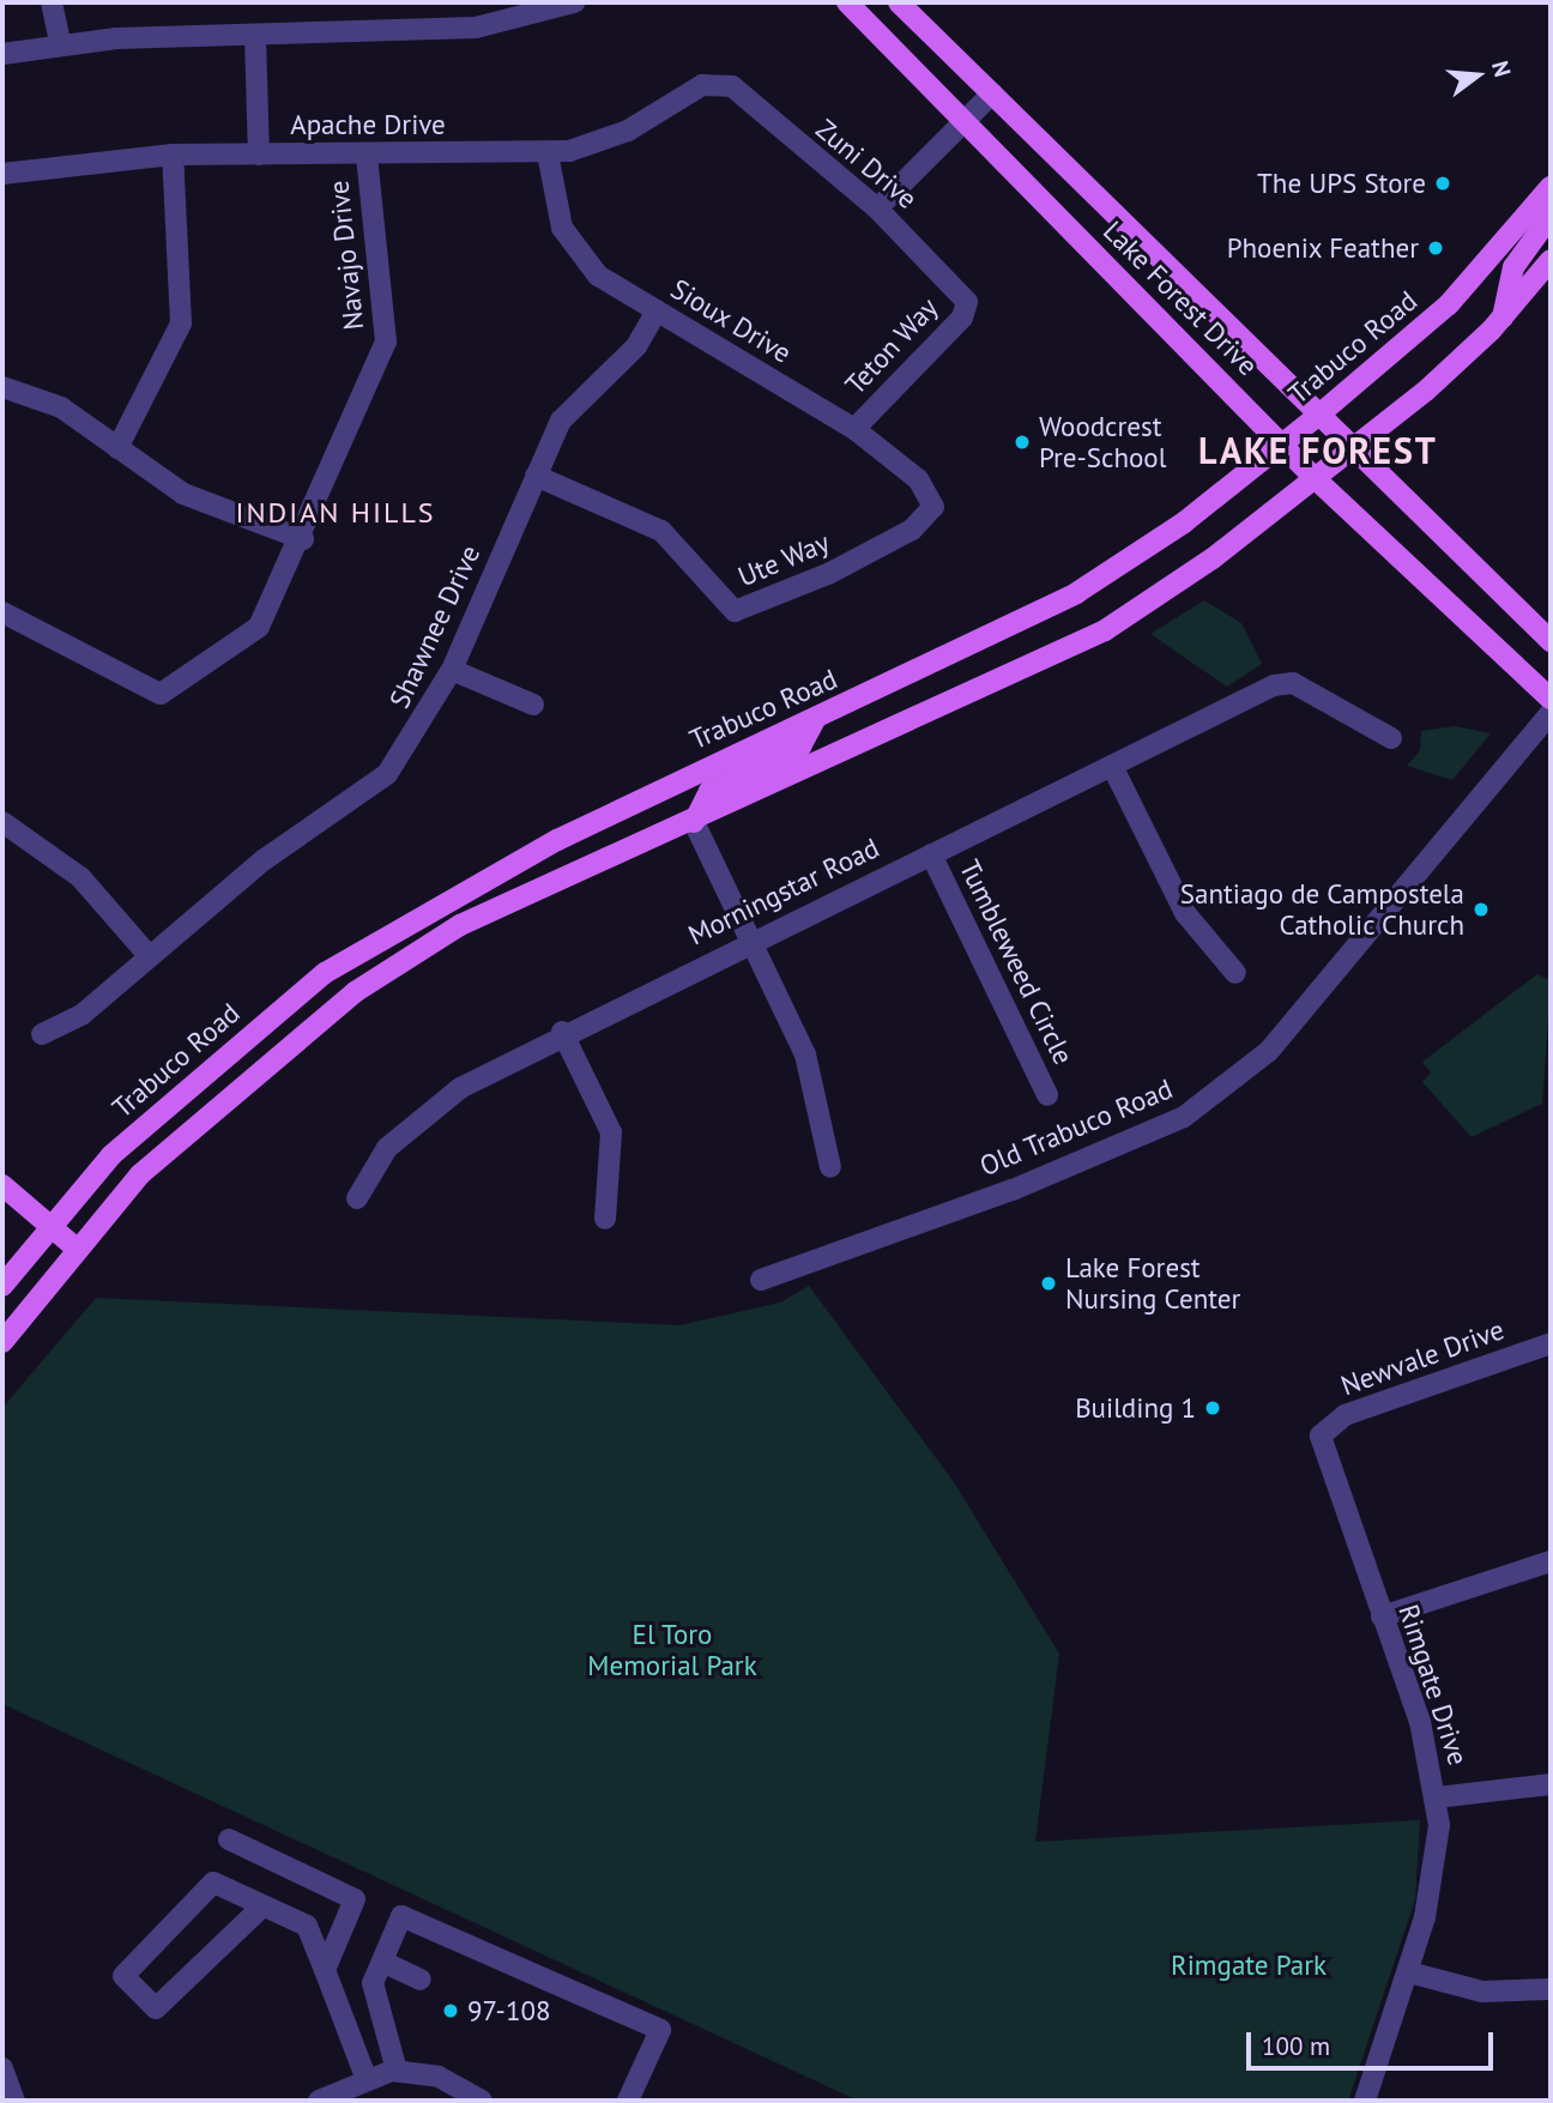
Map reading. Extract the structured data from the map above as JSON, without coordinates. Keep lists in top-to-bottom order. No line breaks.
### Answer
{"streets":{"main road":["Lake Forest Drive","Trabuco Road"],"street":["Apache Drive","Zuni Drive","Navajo Drive","Sioux Drive","Teton Way","Ute Way","Shawnee Drive","Morningstar Road","Tumbleweed Circle","Old Trabuco Road","Newvale Drive","Rimgate Drive"]},"crossings":[["Apache Drive","Zuni Drive"],["Apache Drive","Navajo Drive"],["Apache Drive","Sioux Drive"],["Zuni Drive","Teton Way"],["Lake Forest Drive","Trabuco Road"],["Sioux Drive","Teton Way"],["Sioux Drive","Ute Way"],["Sioux Drive","Shawnee Drive"],["Ute Way","Shawnee Drive"],["Morningstar Road","Tumbleweed Circle"],["Newvale Drive","Rimgate Drive"]],"districts":["LAKE FOREST","INDIAN HILLS"],"parks":["El Toro Memorial Park","Rimgate Park"],"places":["The UPS Store","Phoenix Feather","Woodcrest Pre-School","Santiago de Campostela Catholic Church","Lake Forest Nursing Center","Building 1","97-108"],"scale_bar":"100 m","north":"right"}
